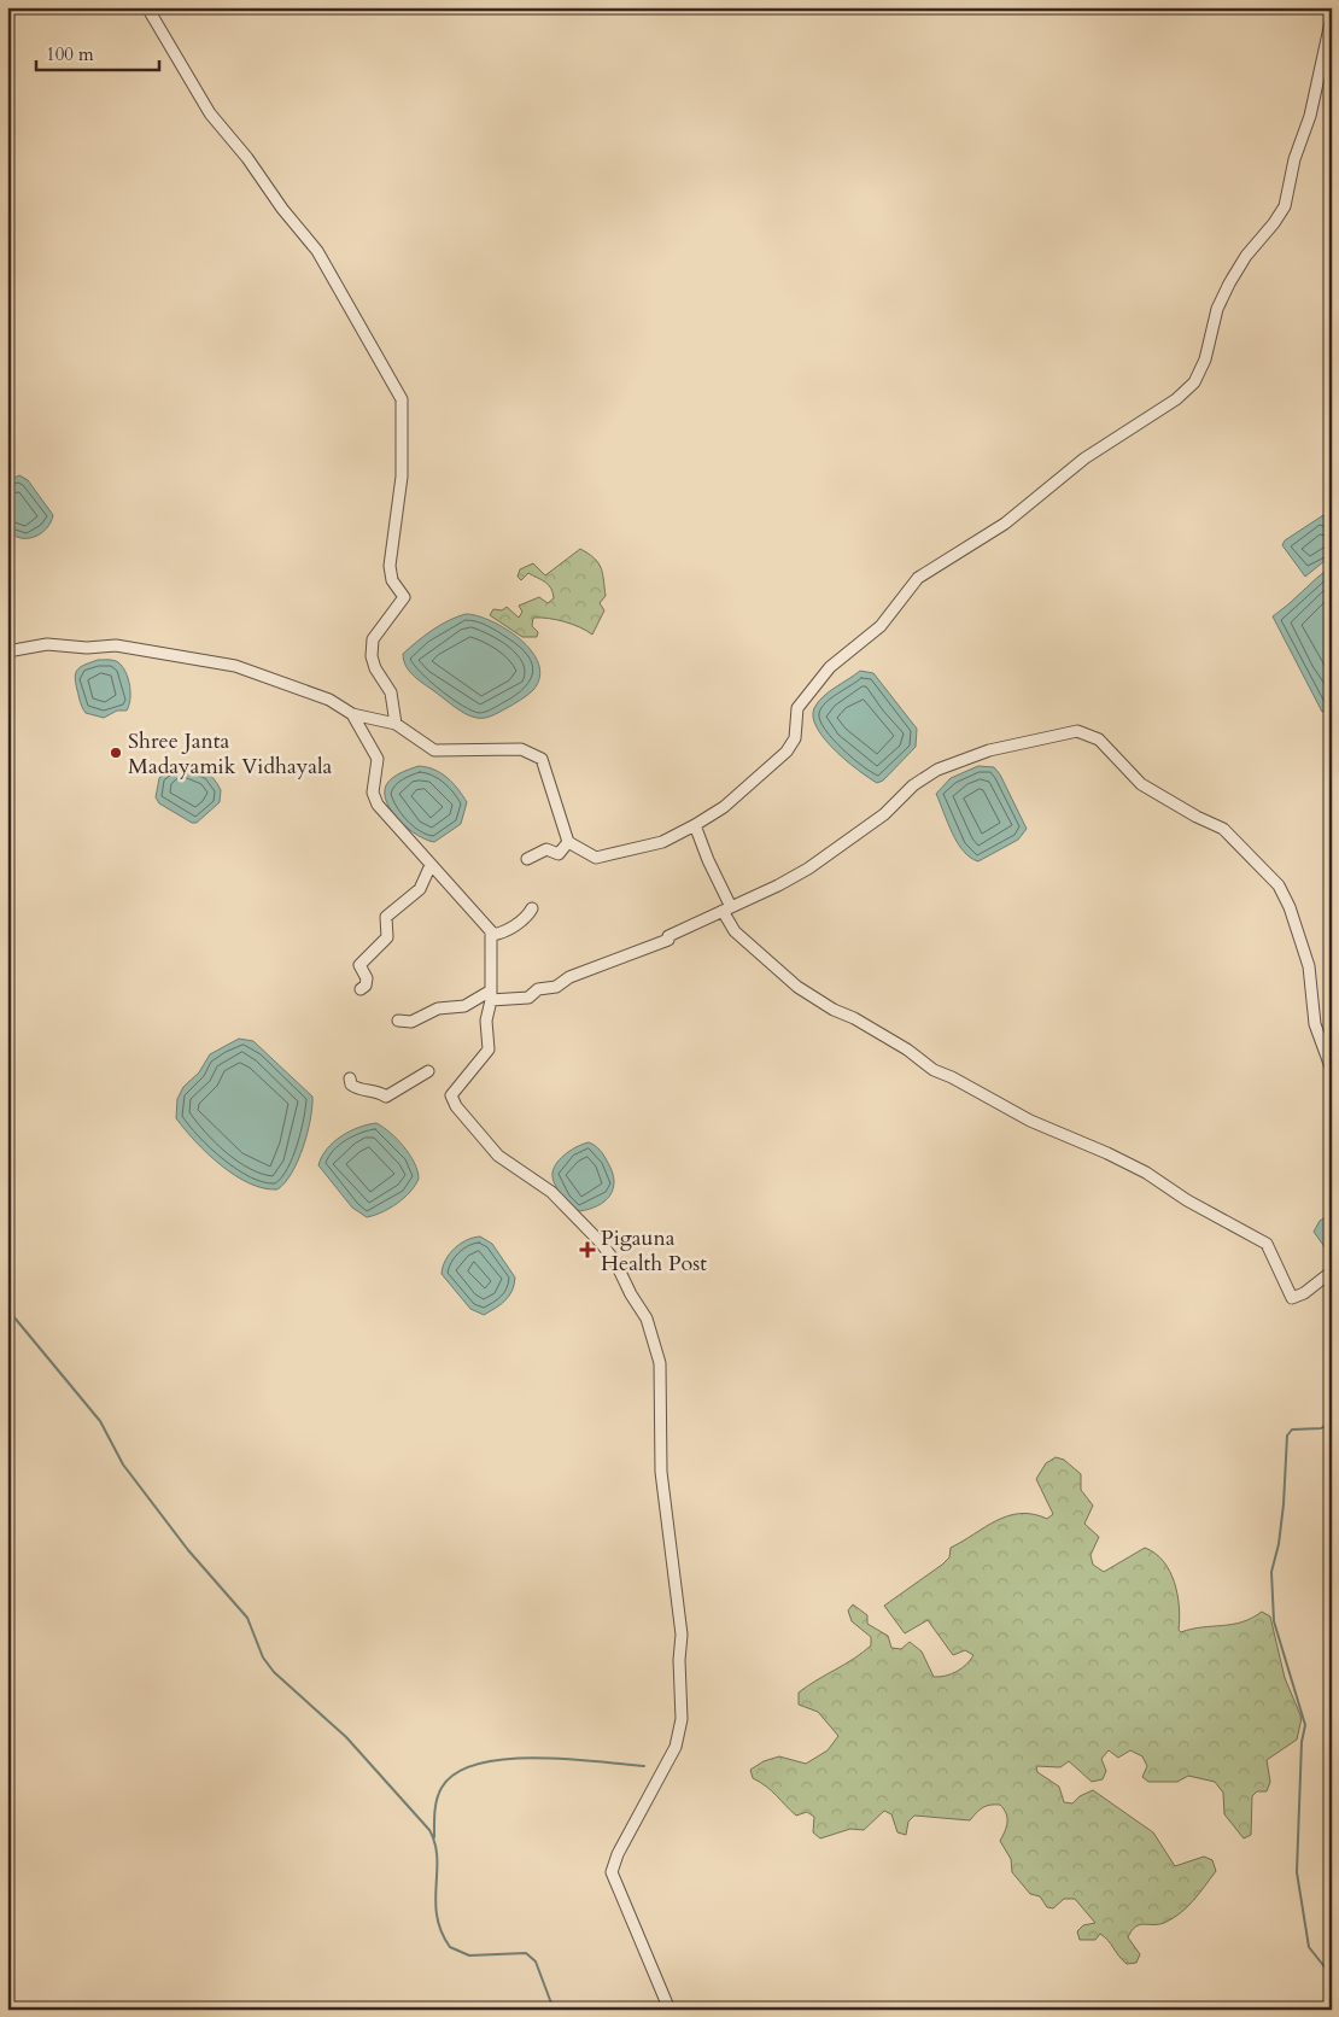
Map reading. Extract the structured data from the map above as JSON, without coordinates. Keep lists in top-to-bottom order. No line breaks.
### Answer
{"places":{"other":["Shree Janta Madayamik Vidhayala"],"health":["Pigauna Health Post"]},"scale_bar":"100 m"}
